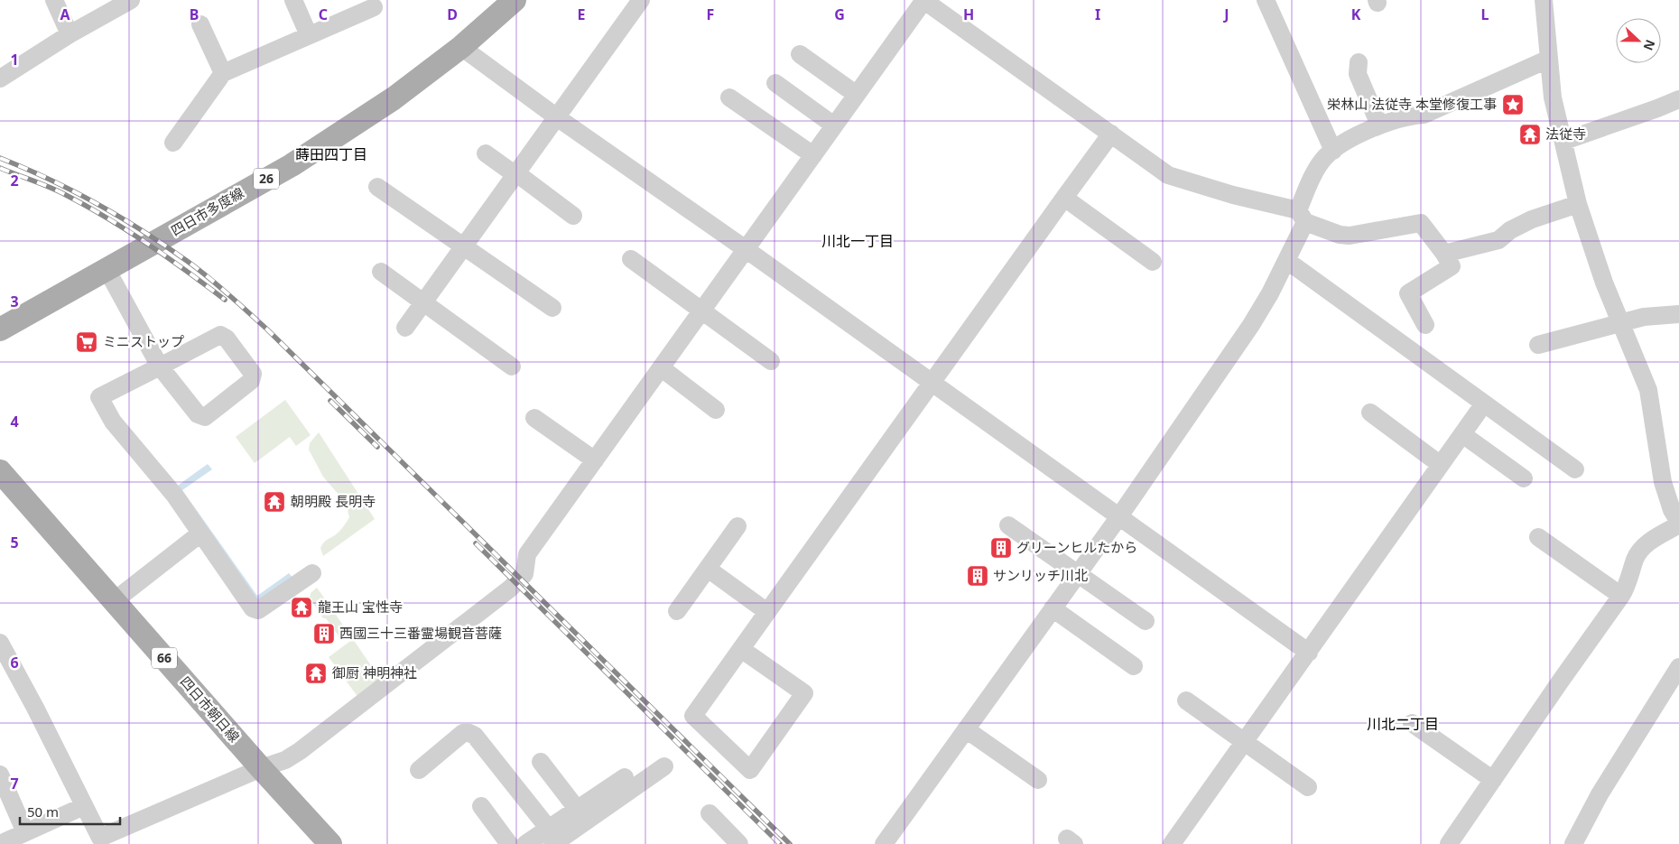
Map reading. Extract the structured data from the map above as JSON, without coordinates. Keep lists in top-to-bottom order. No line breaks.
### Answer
{"streets":{"main road":["26","四日市多度線","66","四日市朝日線"]},"districts":["蒔田四丁目","川北一丁目","川北二丁目"],"places":{"place":["栄林山 法従寺 本堂修復工事"],"temple":["法従寺","朝明殿 長明寺","龍王山 宝性寺","御厨 神明神社"],"supermarket":["ミニストップ"],"building":["グリーンヒルたから","サンリッチ川北","西國三十三番霊場観音菩薩"]},"scale_bar":"50 m","north":"right","grid":{"columns":["A","B","C","D","E","F","G","H","I","J","K","L"],"rows":["1","2","3","4","5","6","7"]}}
